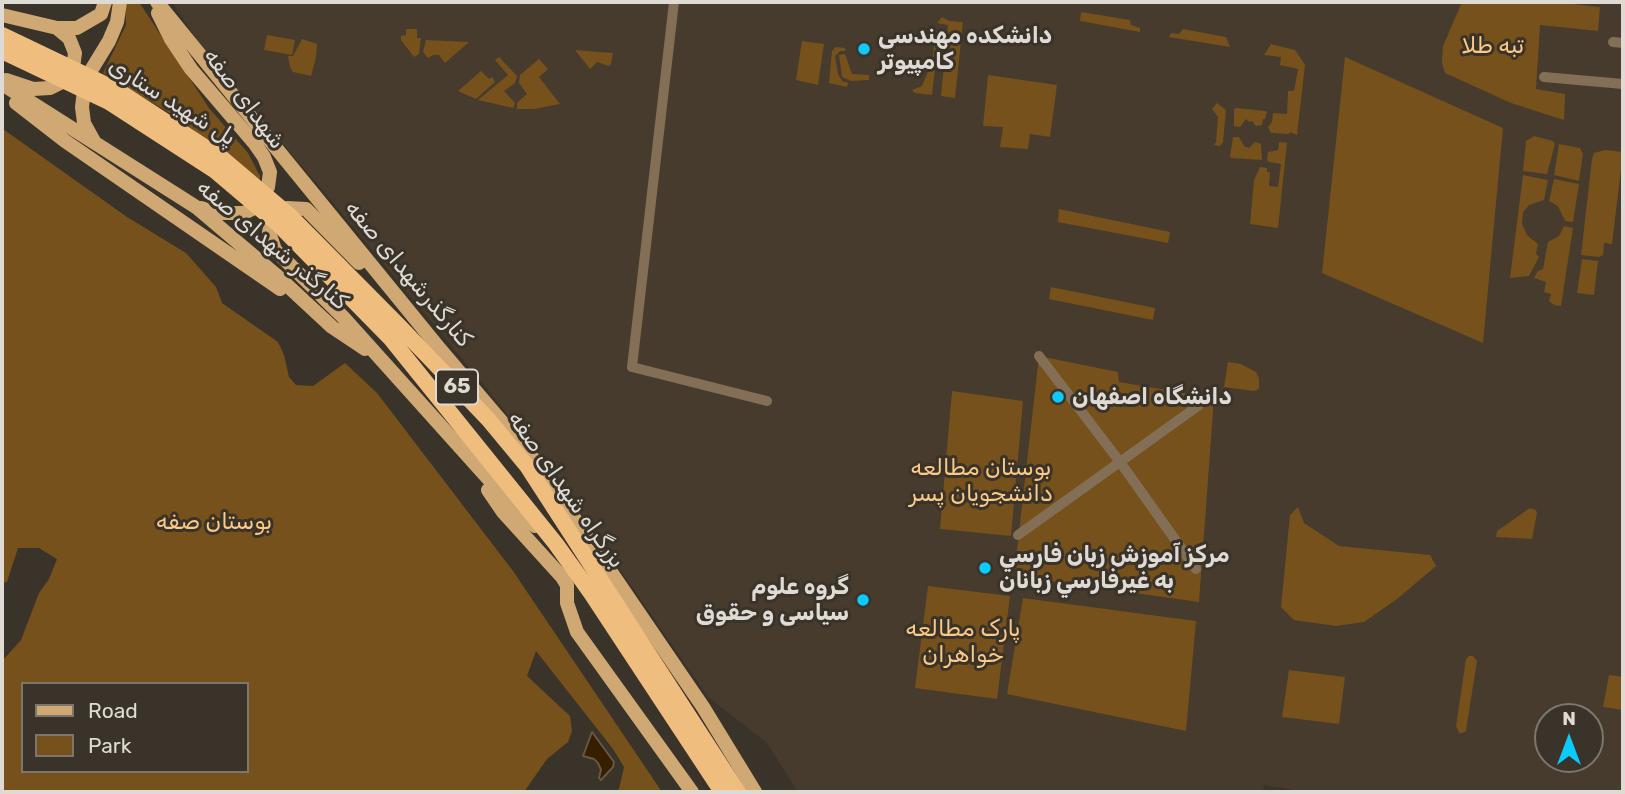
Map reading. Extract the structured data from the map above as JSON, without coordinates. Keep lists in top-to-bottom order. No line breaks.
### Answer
{"streets":{"highway":["پل شهید ستاری","65","بزرگراه شهدای صفه"],"main road":["شهدای صفه","کنارگذر شهدای صفه","کنارگذرشهدای صفه"]},"crossings":[["شهدای صفه","کنارگذر شهدای صفه"],["شهدای صفه","کنارگذرشهدای صفه"],["پل شهید ستاری","65"],["پل شهید ستاری","بزرگراه شهدای صفه"],["کنارگذرشهدای صفه","بزرگراه شهدای صفه"]],"parks":["تبه طلا","بوستان مطالعه دانشجویان پسر","بوستان صفه","پارک مطالعه خواهران"],"places":["دانشکده مهندسی کامپیوتر","دانشگاه اصفهان","مرکز آموزش زبان فارسي به غيرفارسي زبانان","گروه علوم سیاسی و حقوق"],"legend":["Road","Park"],"north":"top"}
